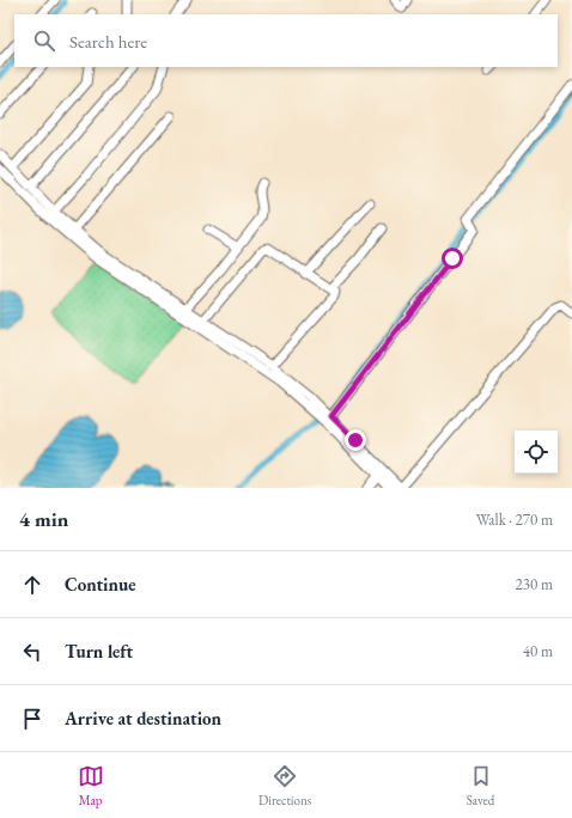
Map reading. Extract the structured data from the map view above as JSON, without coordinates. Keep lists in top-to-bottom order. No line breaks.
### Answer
{"page":{"search":"Search here","heading":["4 min","Walk · 270 m"],"list":[["Continue","230 m"],["Turn left","40 m"],"Arrive at destination"],"nav":["Map","Directions","Saved"]}}
